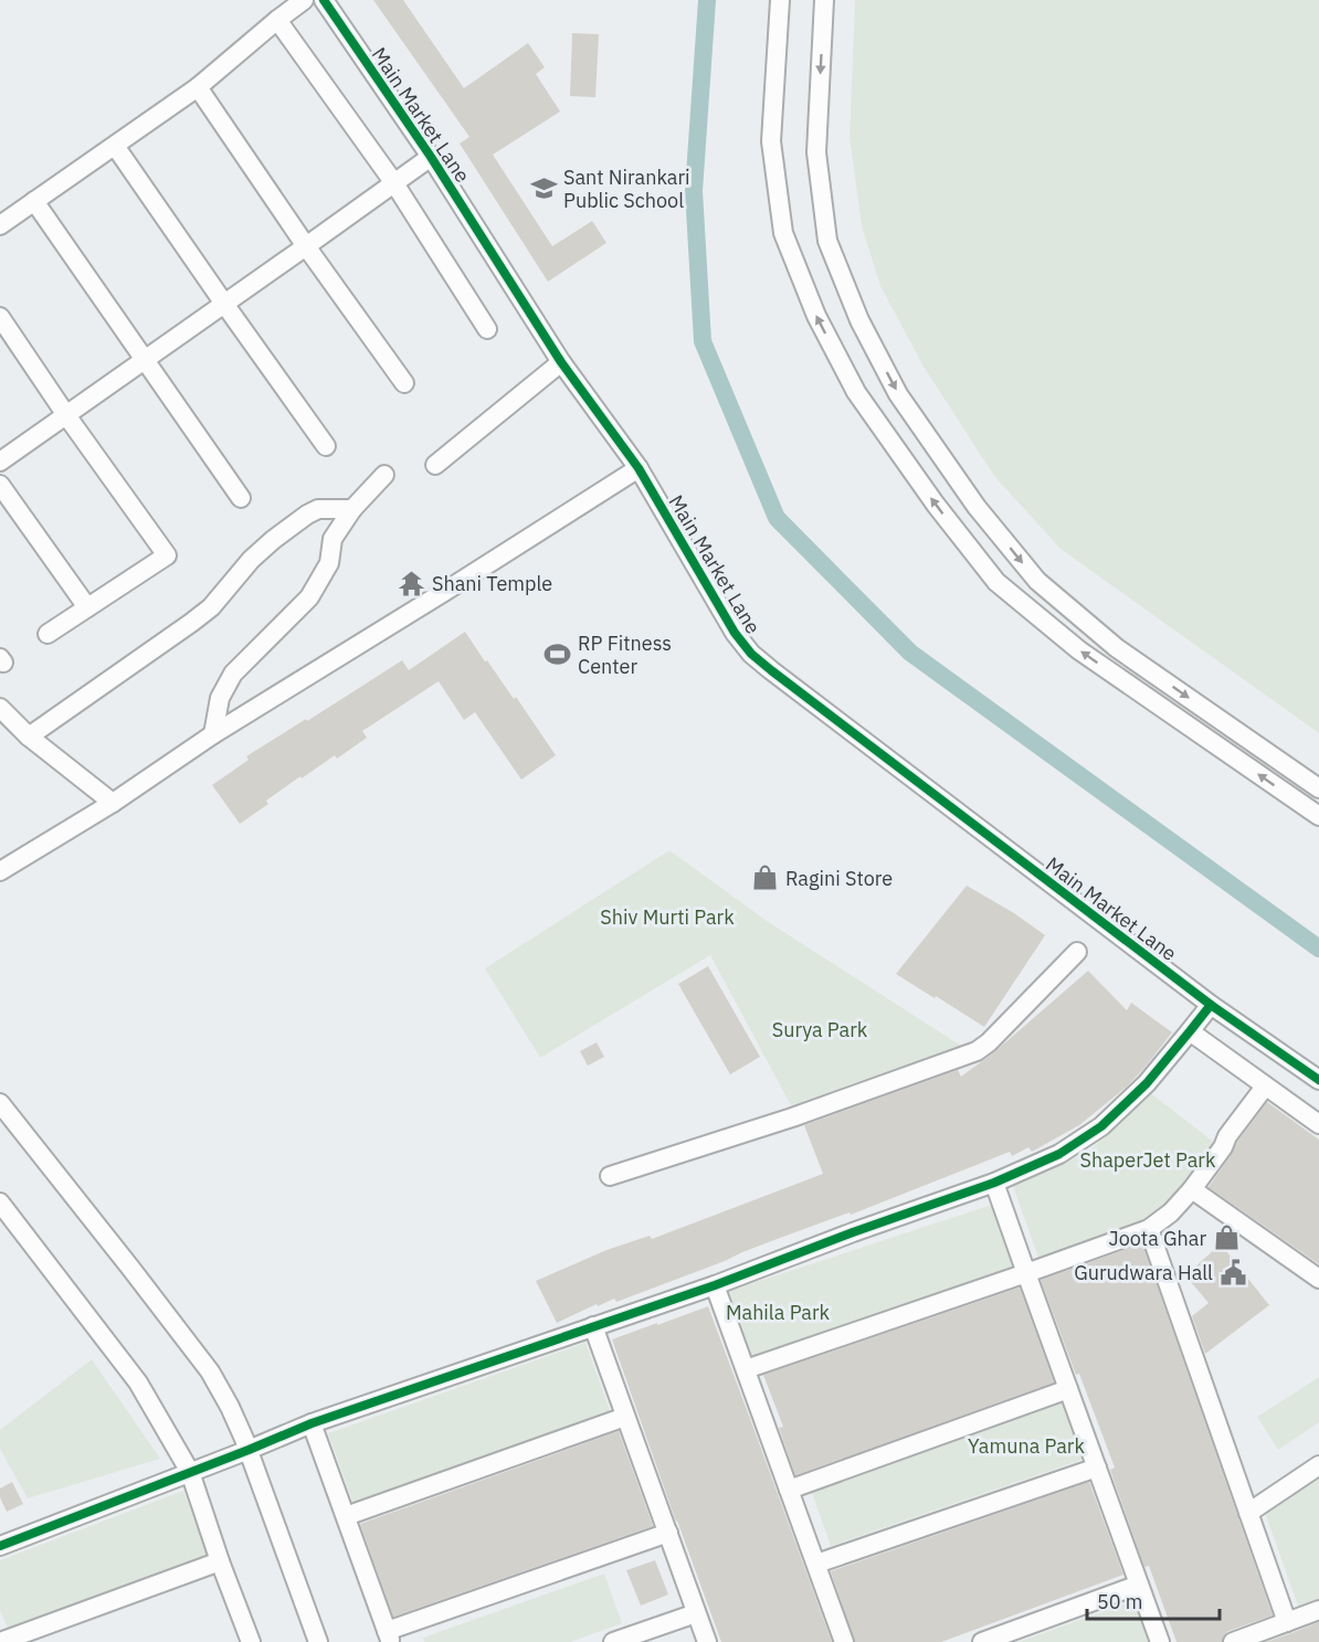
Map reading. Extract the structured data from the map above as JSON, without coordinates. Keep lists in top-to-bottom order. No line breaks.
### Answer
{"streets":{"street":["Main Market Lane"]},"parks":["Shiv Murti Park","Surya Park","ShaperJet Park","Mahila Park","Yamuna Park"],"places":{"school or university":["Sant Nirankari Public School"],"temple":["Shani Temple"],"sports":["RP Fitness Center"],"shop":["Ragini Store","Joota Ghar"],"public building":["Gurudwara Hall"]},"scale_bar":"50 m"}
